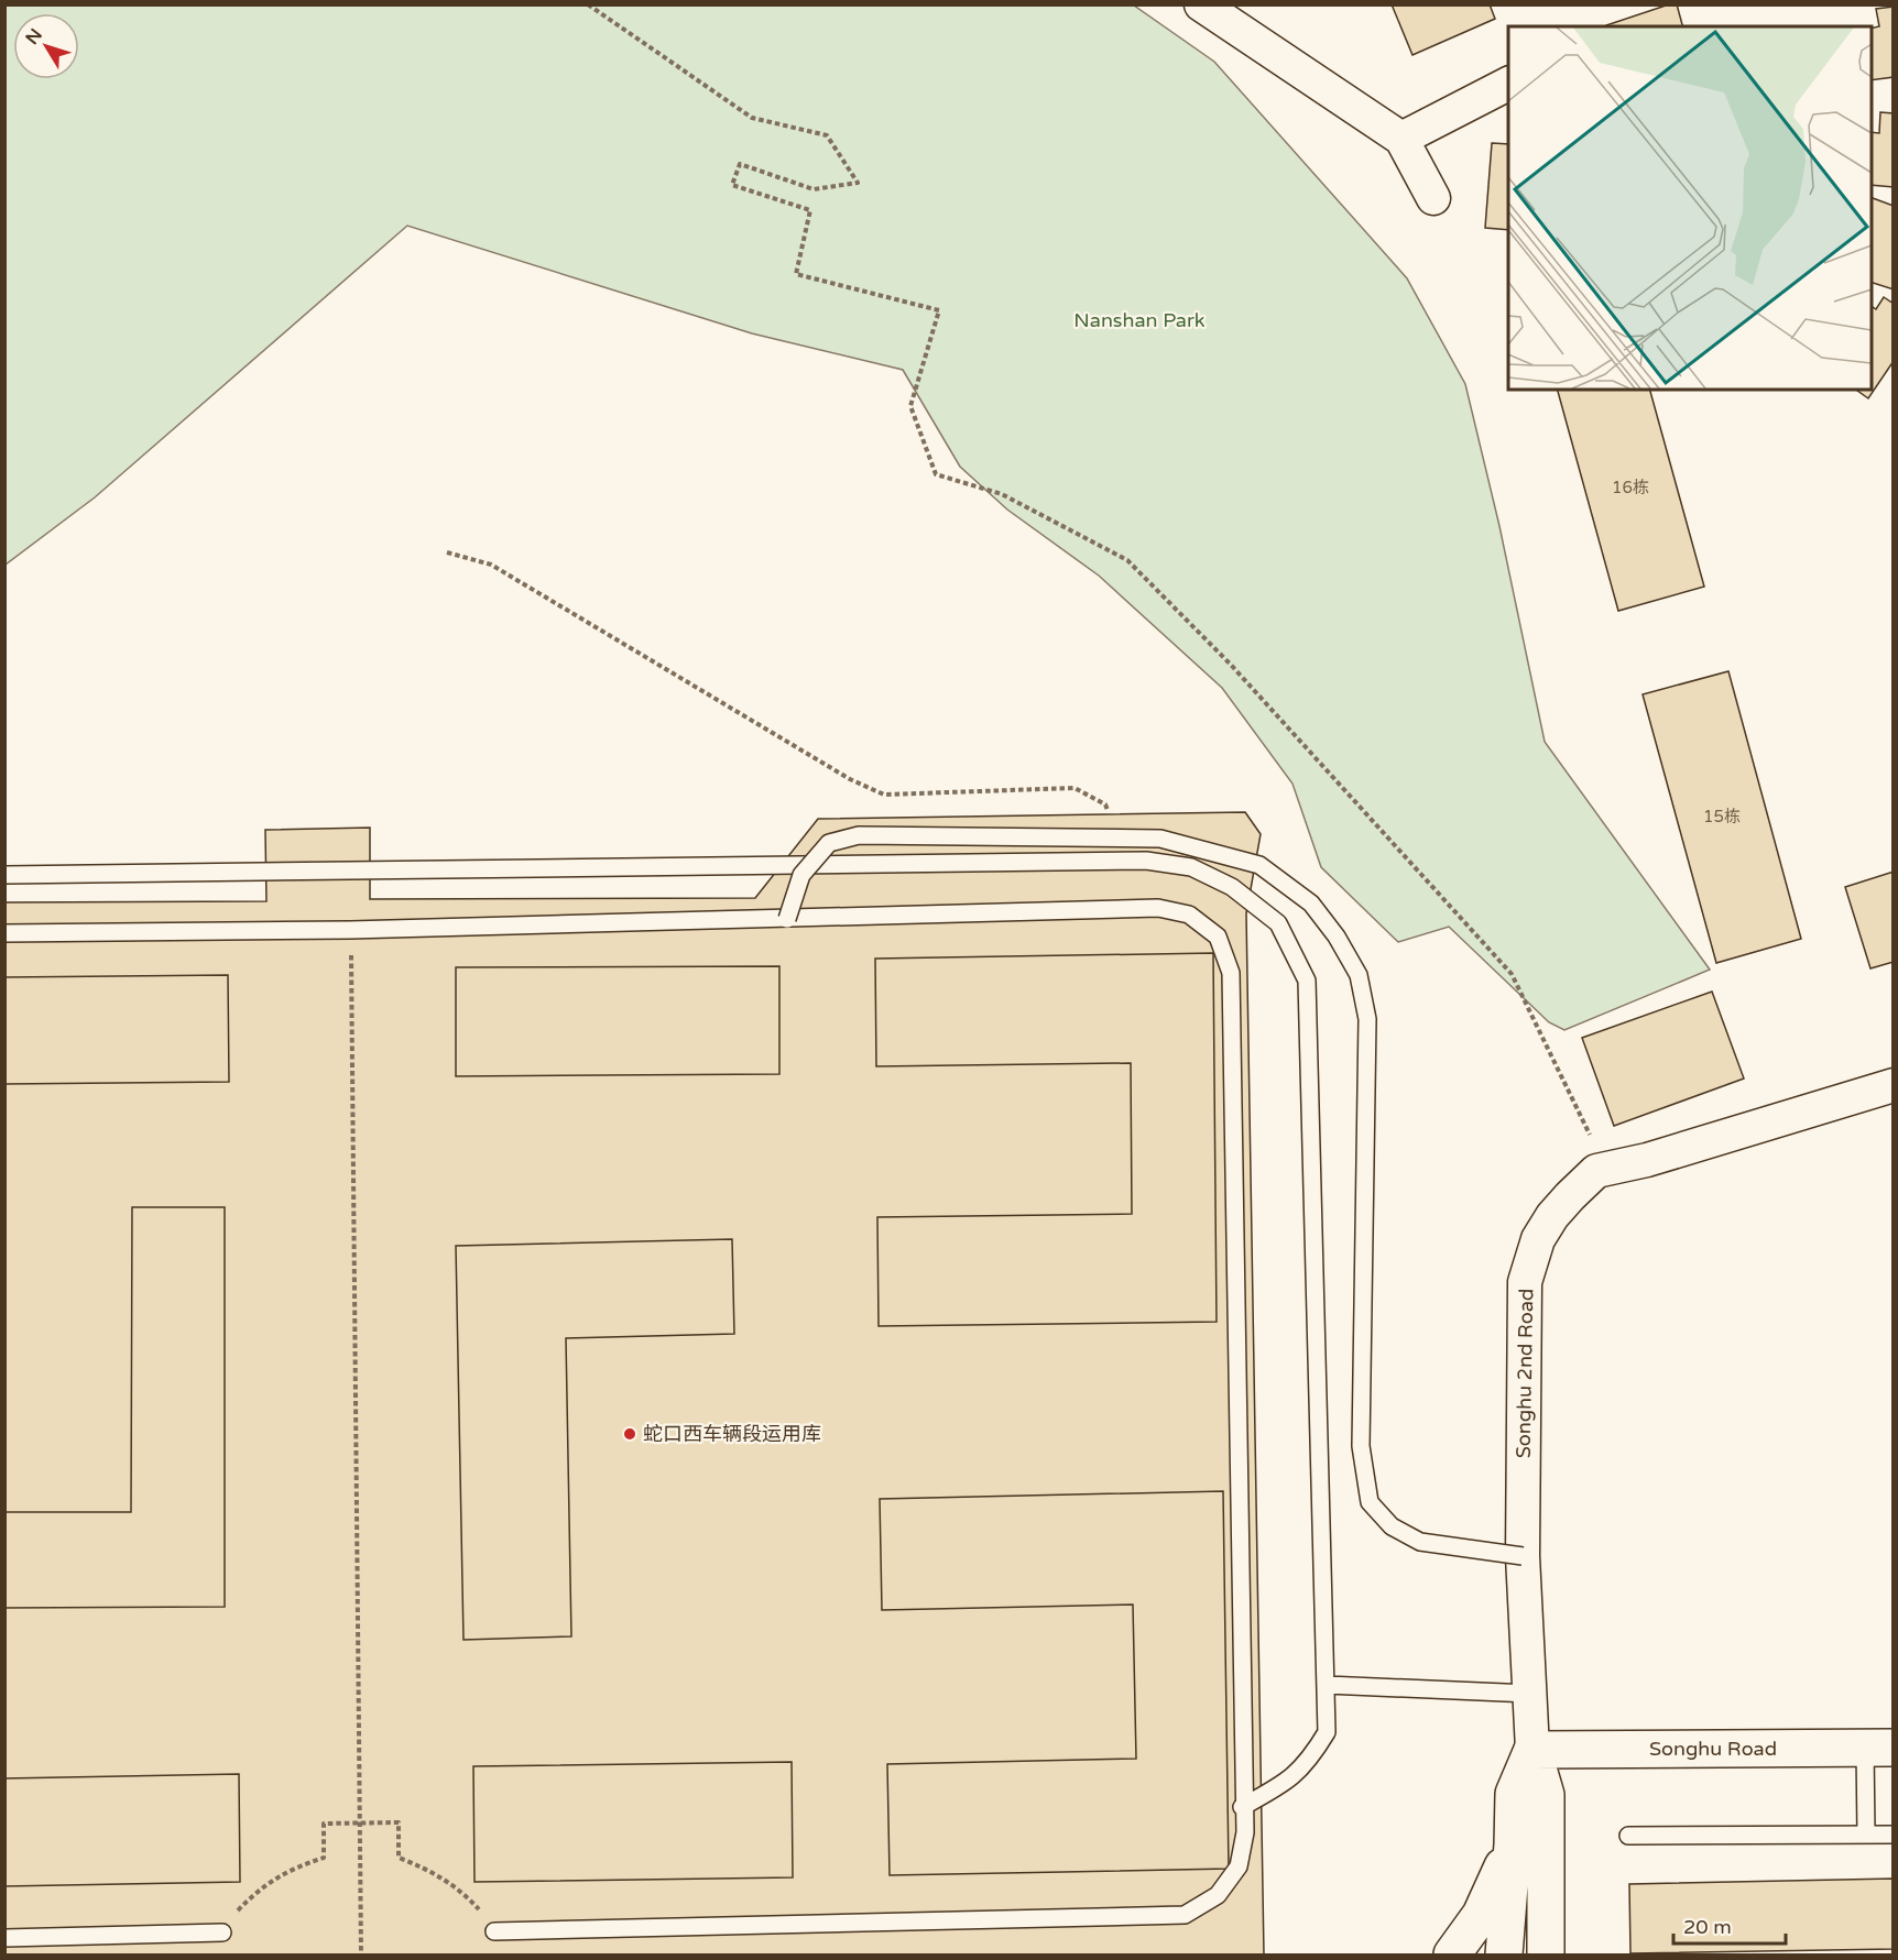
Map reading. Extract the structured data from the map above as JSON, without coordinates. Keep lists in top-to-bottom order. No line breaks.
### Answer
{"streets":{"street":["Songhu 2nd Road","Songhu Road"]},"crossings":[["Songhu 2nd Road","Songhu Road"]],"parks":["Nanshan Park"],"places":["蛇口西车辆段运用库"],"house_numbers":["16栋","15栋"],"scale_bar":"20 m","north":"top left"}
